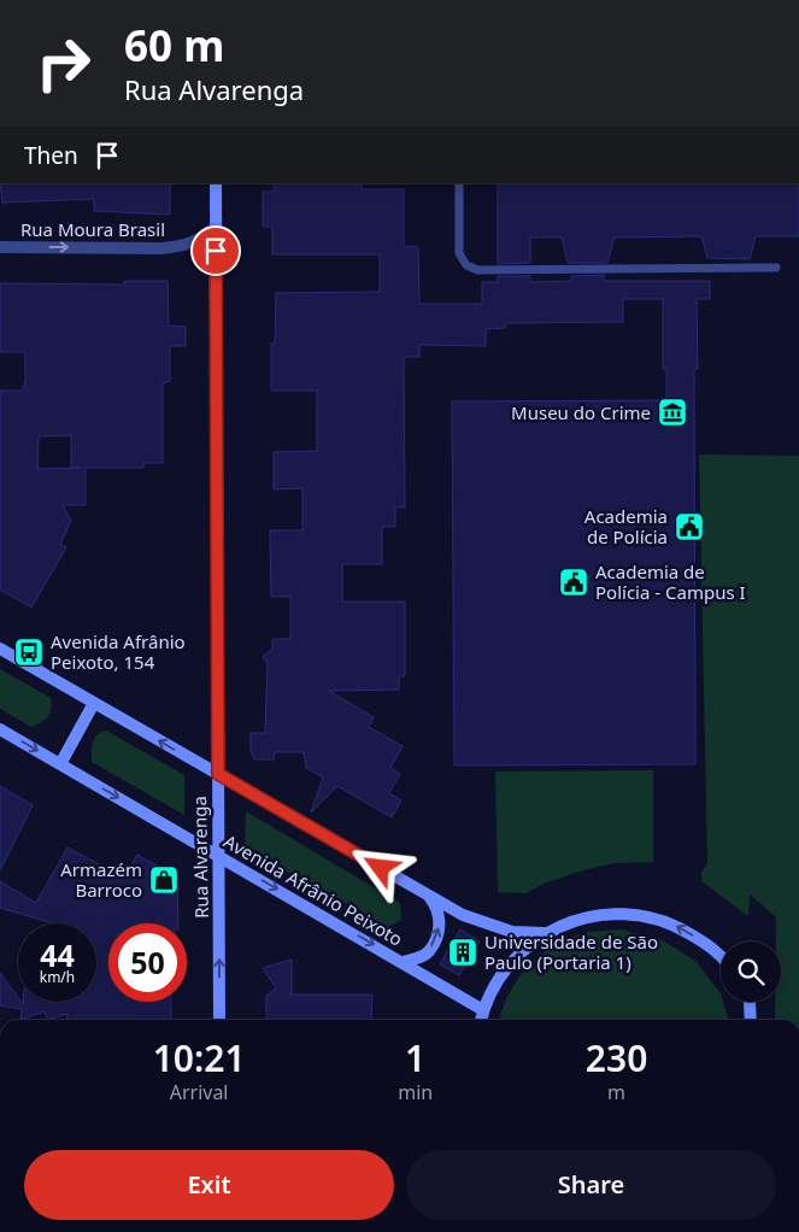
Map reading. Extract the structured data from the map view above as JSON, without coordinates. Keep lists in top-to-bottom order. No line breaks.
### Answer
{"streets":{"main road":["Rua Alvarenga","Avenida Afrânio Peixoto"],"street":["Rua Moura Brasil"]},"crossings":[["Rua Moura Brasil","Rua Alvarenga"],["Rua Alvarenga","Avenida Afrânio Peixoto"]],"one_way":["Rua Moura Brasil"],"places":{"museum":["Museu do Crime"],"public building":["Academia de Polícia","Academia de Polícia - Campus I"],"bus stop":["Avenida Afrânio Peixoto, 154"],"shop":["Armazém Barroco"],"building":["Universidade de São Paulo (Portaria 1)"]},"page":{"turn":["60 m","Rua Alvarenga"],"then":"Then","speed":"44 km/h","limit":"50","eta":["10:21","Arrival","1","min","230","m"],"buttons":["Exit","Share"]}}
